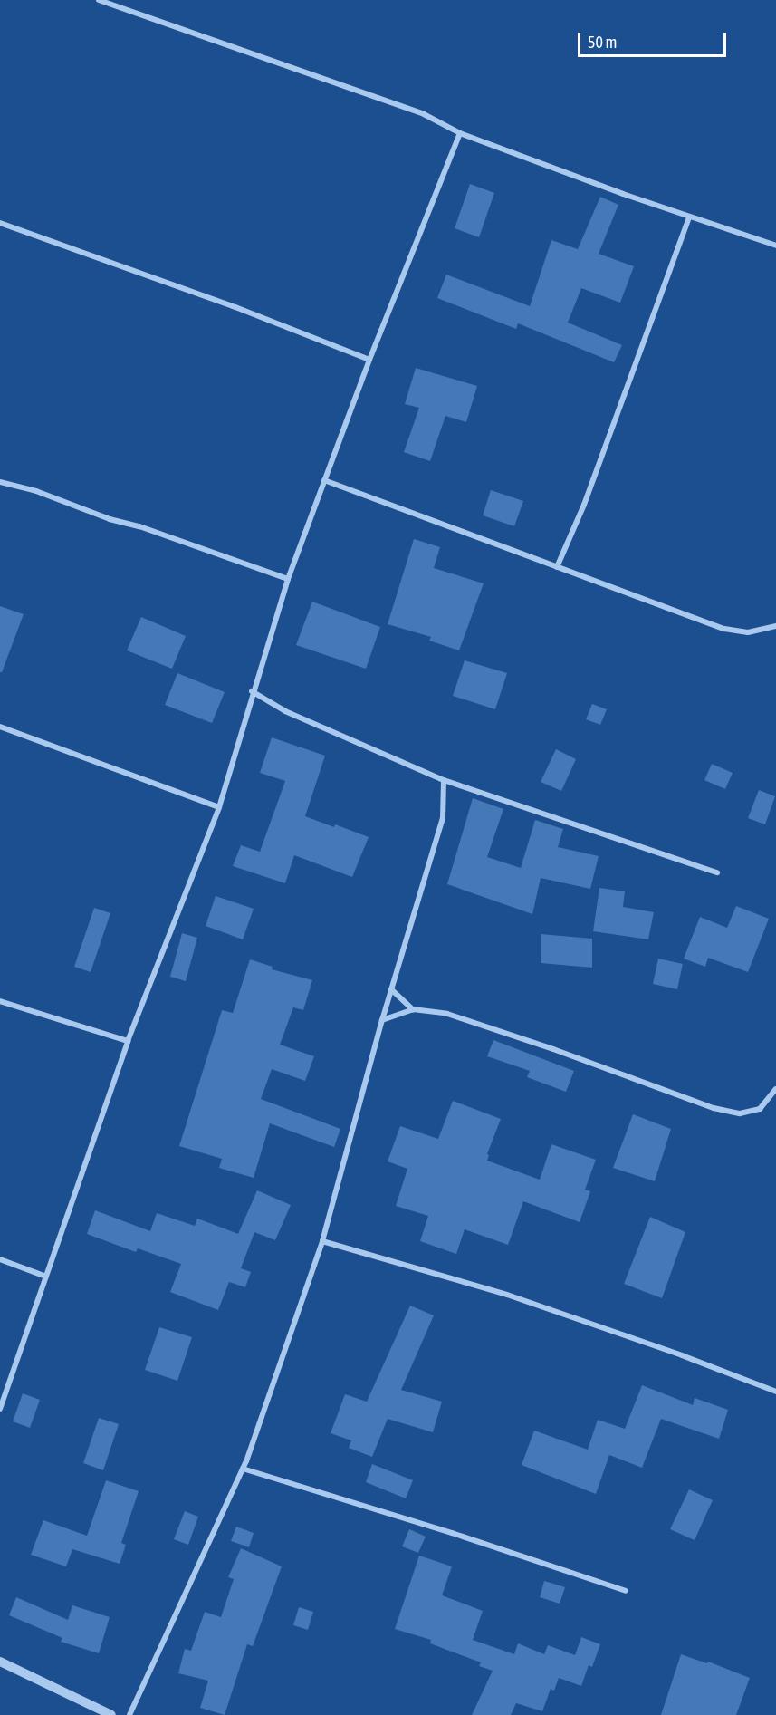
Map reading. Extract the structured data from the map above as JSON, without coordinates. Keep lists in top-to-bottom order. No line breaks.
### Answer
{"scale_bar":"50 m"}
